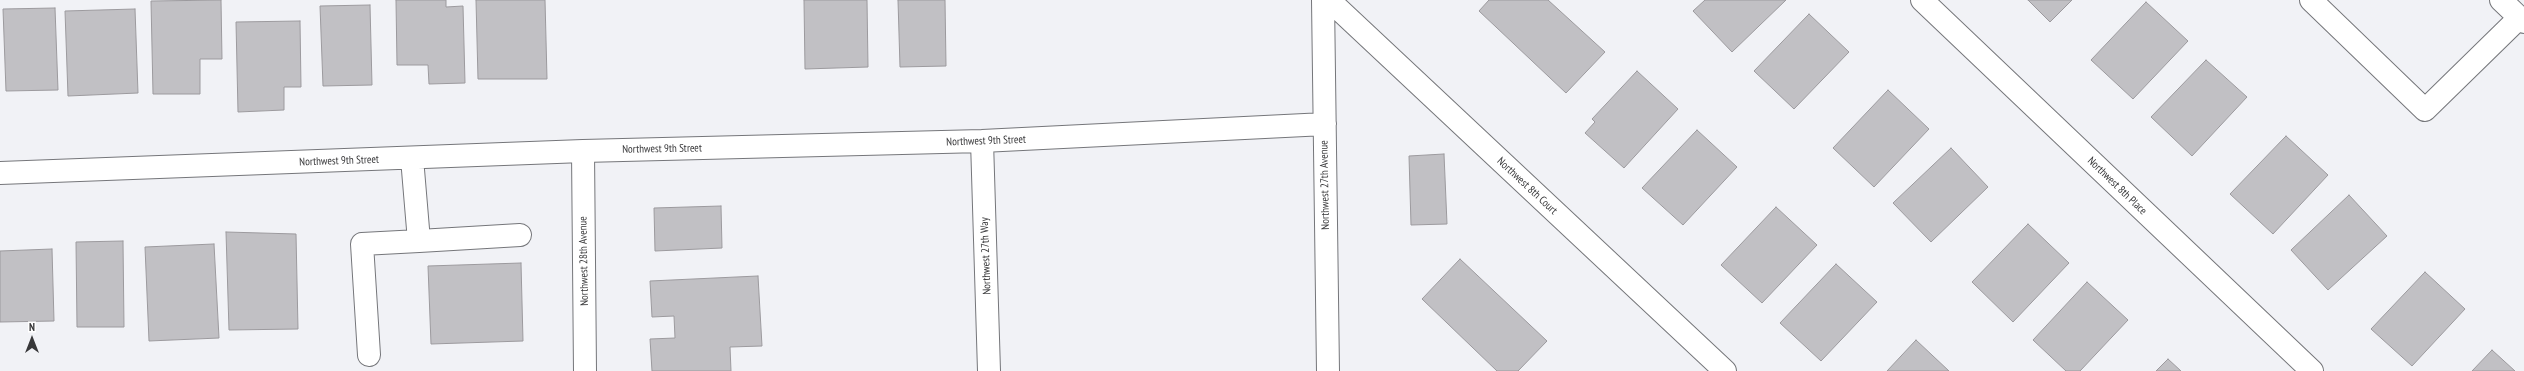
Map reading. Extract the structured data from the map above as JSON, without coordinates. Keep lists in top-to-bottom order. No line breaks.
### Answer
{"streets":{"street":["Northwest 9th Street","Northwest 27th Avenue","Northwest 8th Court","Northwest 8th Place","Northwest 27th Way","Northwest 28th Avenue"]},"crossings":[["Northwest 9th Street","Northwest 27th Avenue"],["Northwest 9th Street","Northwest 27th Way"],["Northwest 9th Street","Northwest 28th Avenue"]],"north":"top"}
